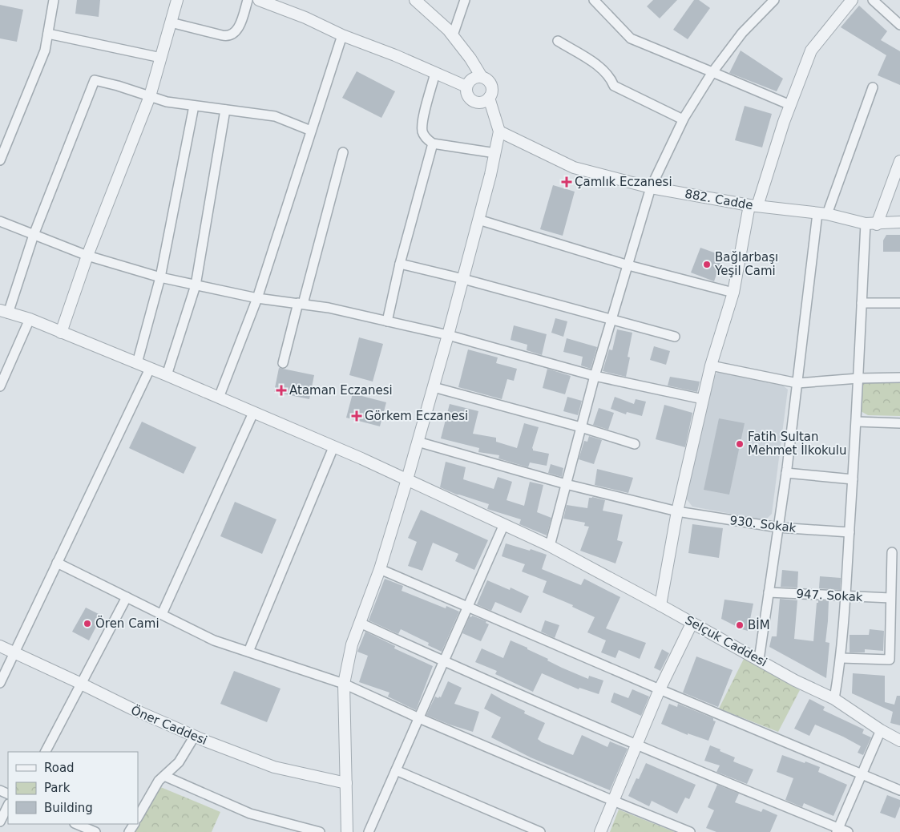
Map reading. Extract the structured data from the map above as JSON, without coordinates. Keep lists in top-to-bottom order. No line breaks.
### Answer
{"streets":{"street":["882. Cadde","930. Sokak","947. Sokak","Selçuk Caddesi","Öner Caddesi"]},"places":{"health":["Çamlık Eczanesi","Ataman Eczanesi","Görkem Eczanesi"],"other":["Bağlarbaşı Yeşil Cami","Fatih Sultan Mehmet İlkokulu","Ören Cami","BİM"]},"legend":["Road","Park","Building"]}
